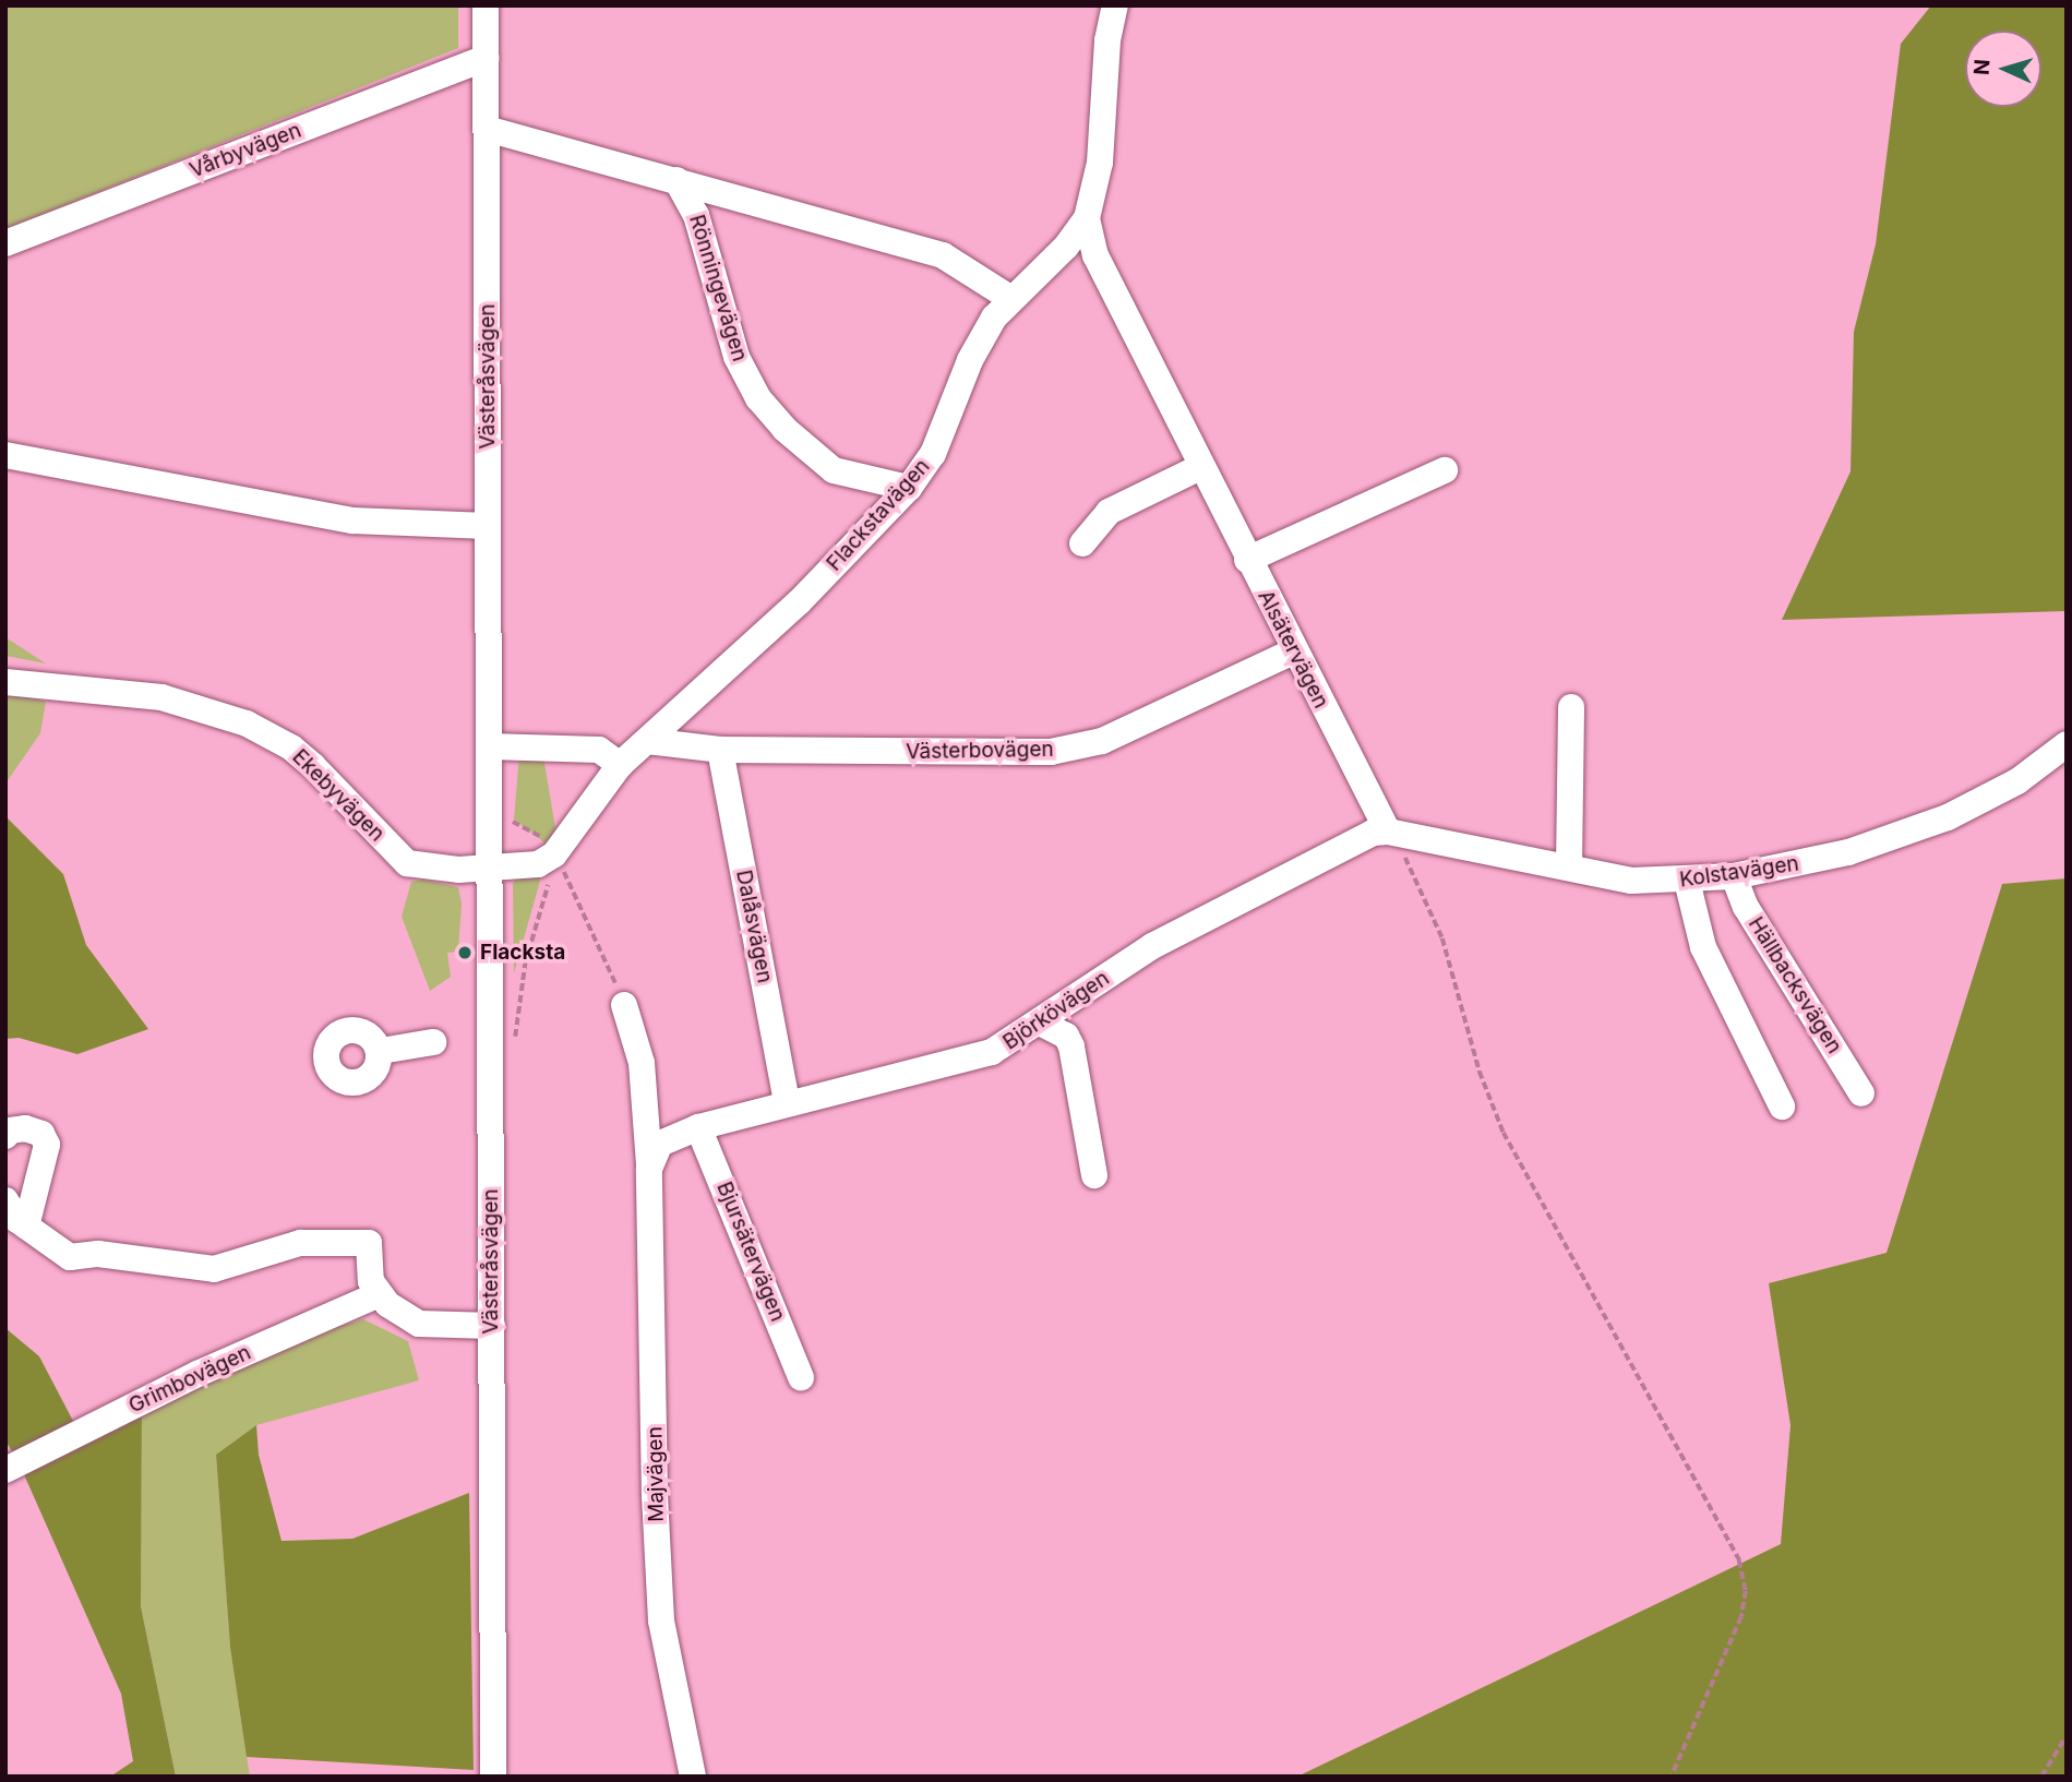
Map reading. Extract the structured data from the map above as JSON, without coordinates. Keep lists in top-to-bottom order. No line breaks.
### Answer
{"streets":{"street":["Vårbyvägen","Rönningevägen","Västeråsvägen","Flackstavägen","Alsätervägen","Västerbovägen","Ekebyvägen","Kolstavägen","Dalåsvägen","Hällbacksvägen","Björkövägen","Bjursätervägen","Grimbovägen","Majvägen"]},"crossings":[["Vårbyvägen","Västeråsvägen"],["Rönningevägen","Västeråsvägen"],["Rönningevägen","Flackstavägen"],["Västeråsvägen","Ekebyvägen"],["Flackstavägen","Alsätervägen"],["Flackstavägen","Västerbovägen"],["Alsätervägen","Västerbovägen"],["Alsätervägen","Kolstavägen"],["Alsätervägen","Björkövägen"],["Västerbovägen","Dalåsvägen"],["Kolstavägen","Hällbacksvägen"],["Kolstavägen","Björkövägen"],["Dalåsvägen","Björkövägen"],["Björkövägen","Bjursätervägen"]],"places":["Flacksta"],"north":"left"}
